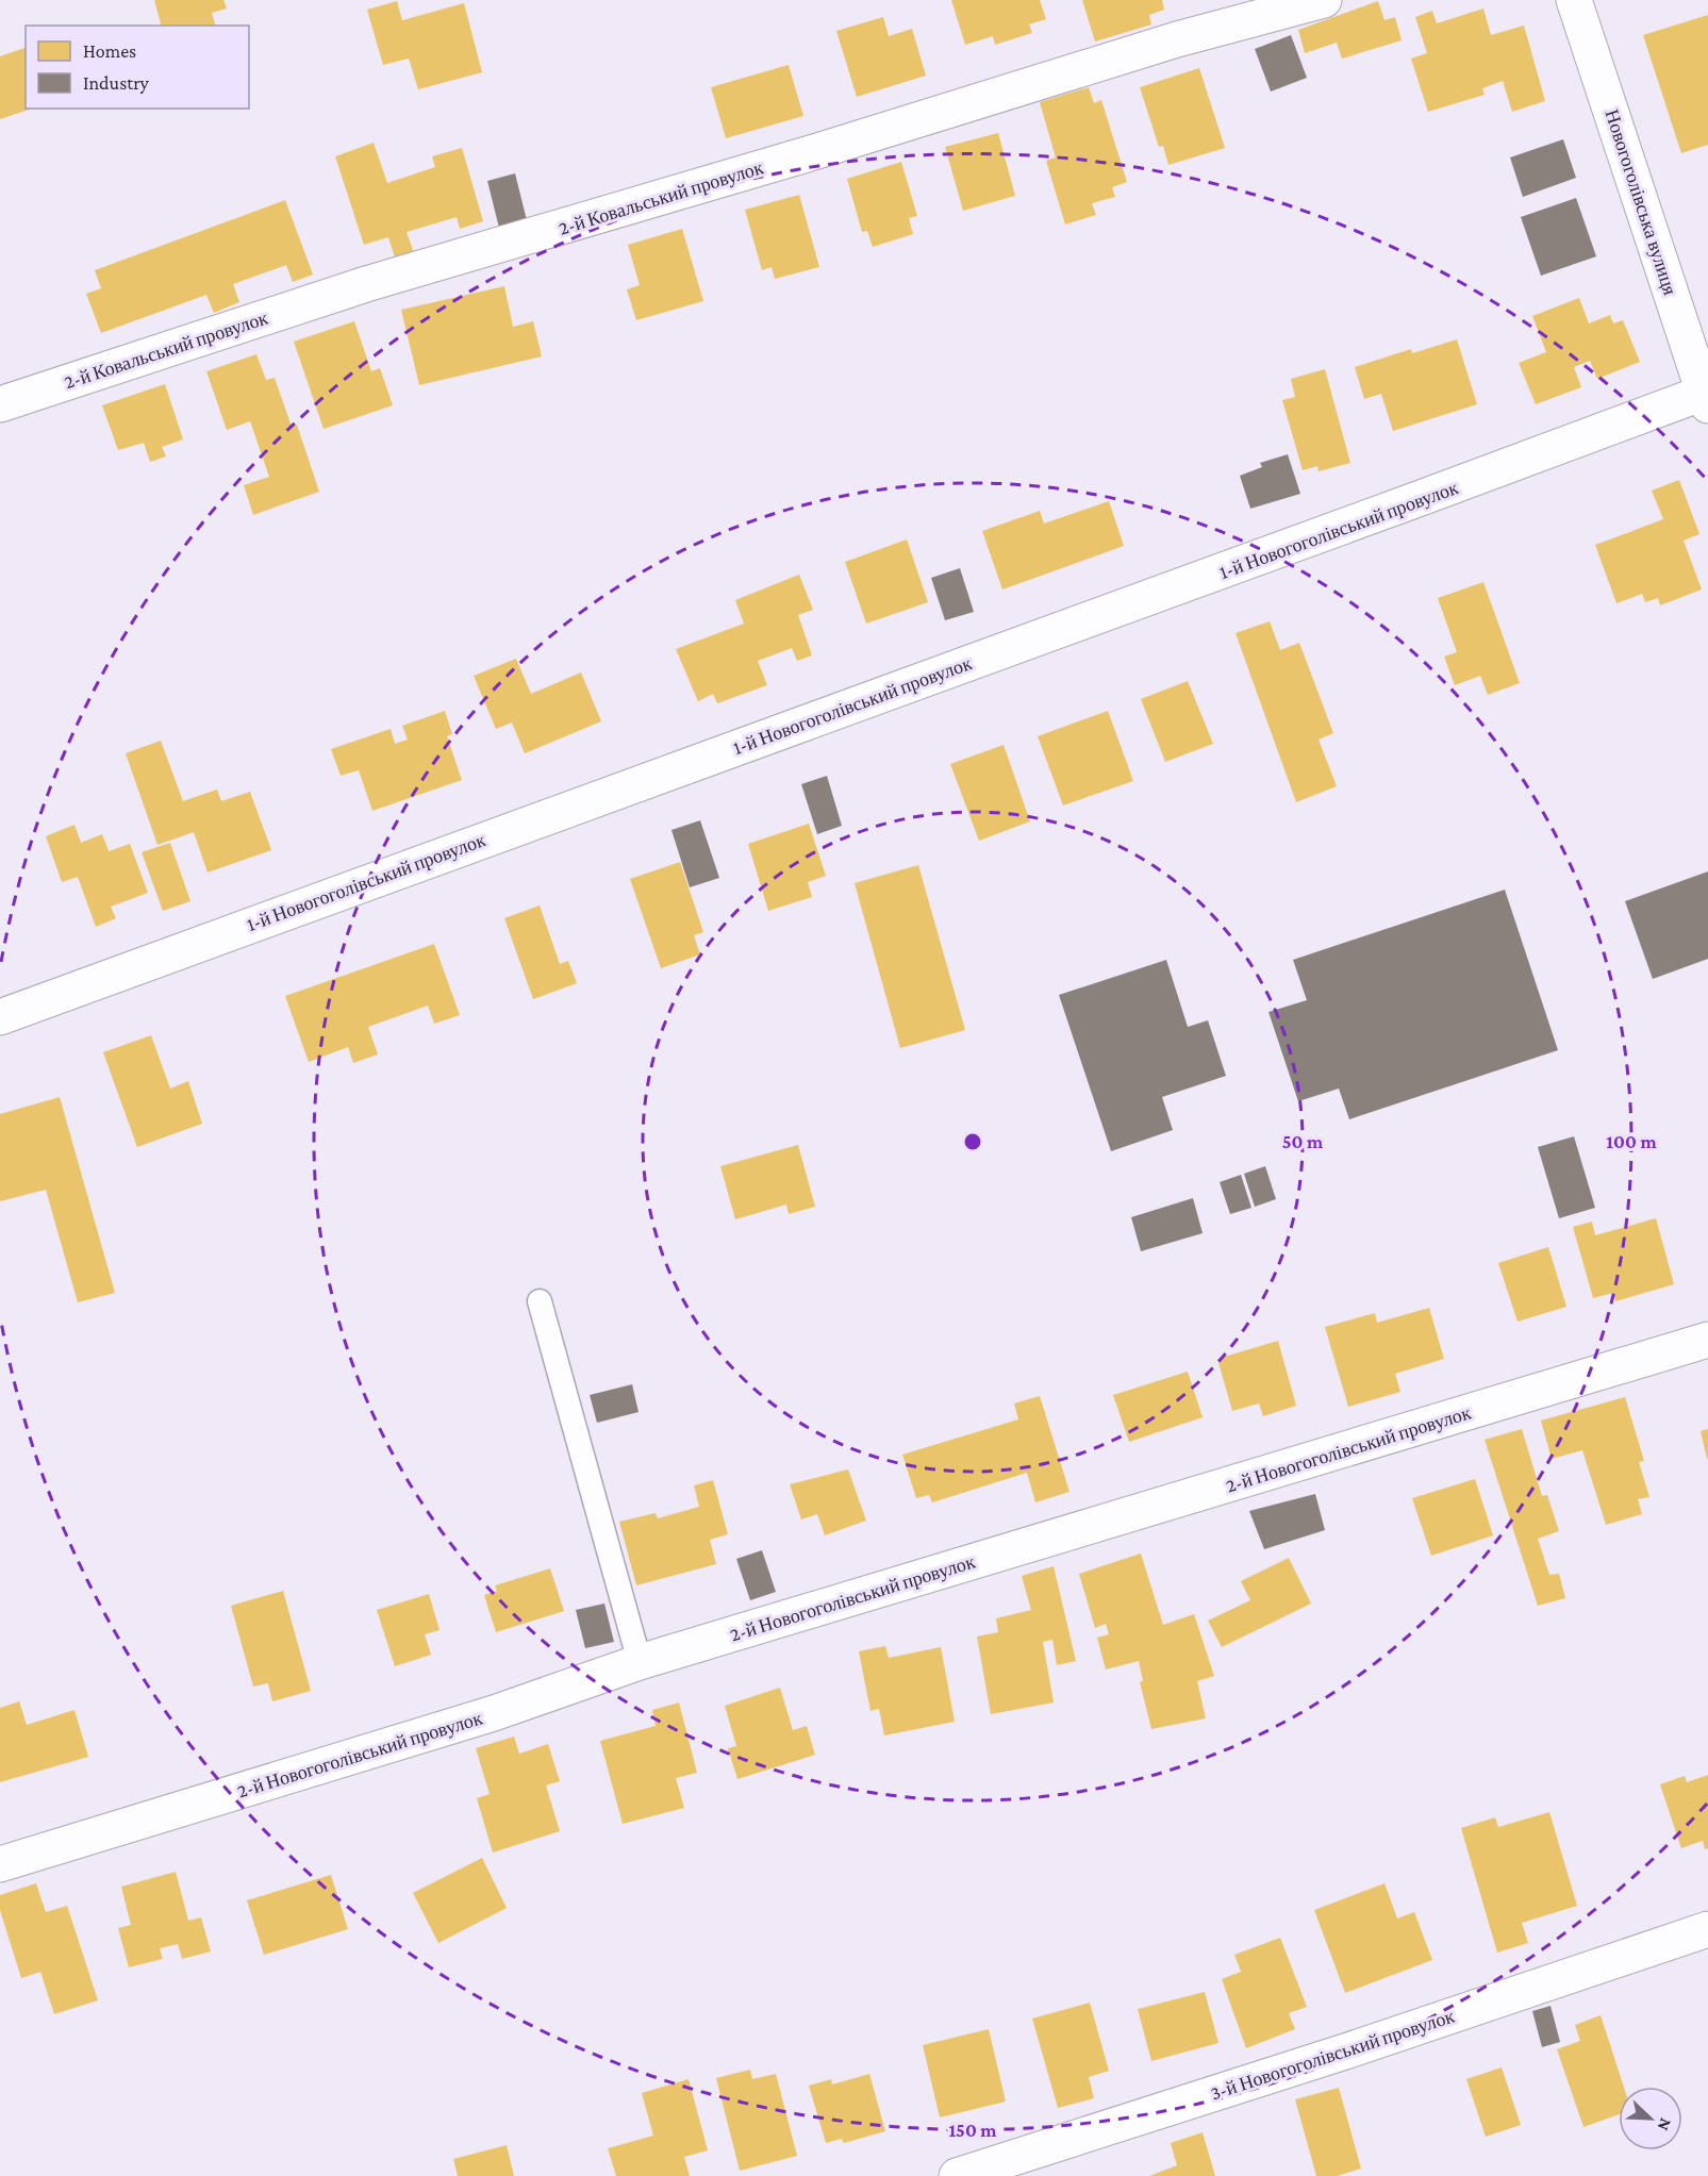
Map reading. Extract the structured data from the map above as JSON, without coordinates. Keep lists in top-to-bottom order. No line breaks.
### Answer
{"streets":{"street":["2-й Ковальський провулок","Новогоголівська вулиця","1-й Новогоголівський провулок","2-й Новогоголівський провулок","3-й Новогоголівський провулок"]},"crossings":[["Новогоголівська вулиця","1-й Новогоголівський провулок"]],"legend":["Homes","Industry"],"north":"bottom right","rings":["50 m","100 m","150 m"]}
